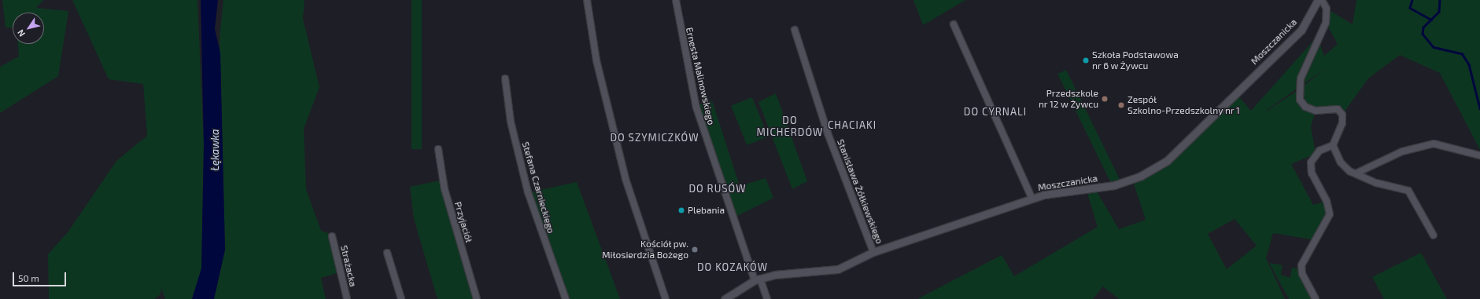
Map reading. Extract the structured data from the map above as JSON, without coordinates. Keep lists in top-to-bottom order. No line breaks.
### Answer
{"streets":{"street":["Moszczanicka","Ernesta Malinowskiego","Stefana Czarnieckiego","Stanisława Żółkiewskiego","Przyjaciół","Strażacka"]},"crossings":[["Moszczanicka","Ernesta Malinowskiego"],["Moszczanicka","Stanisława Żółkiewskiego"]],"districts":["DO CYRNALI","DO MICHERDÓW","CHACIAKI","DO SZYMICZKÓW","DO RUSÓW","DO KOZAKÓW"],"water":["Łękawka"],"places":["Szkoła Podstawowa nr 6 w Żywcu","Przedszkole nr 12 w Żywcu","Zespół Szkolno-Przedszkolny nr 1","Plebania","Kościół pw. Miłosierdzia Bożego"],"scale_bar":"50 m","north":"bottom left"}
